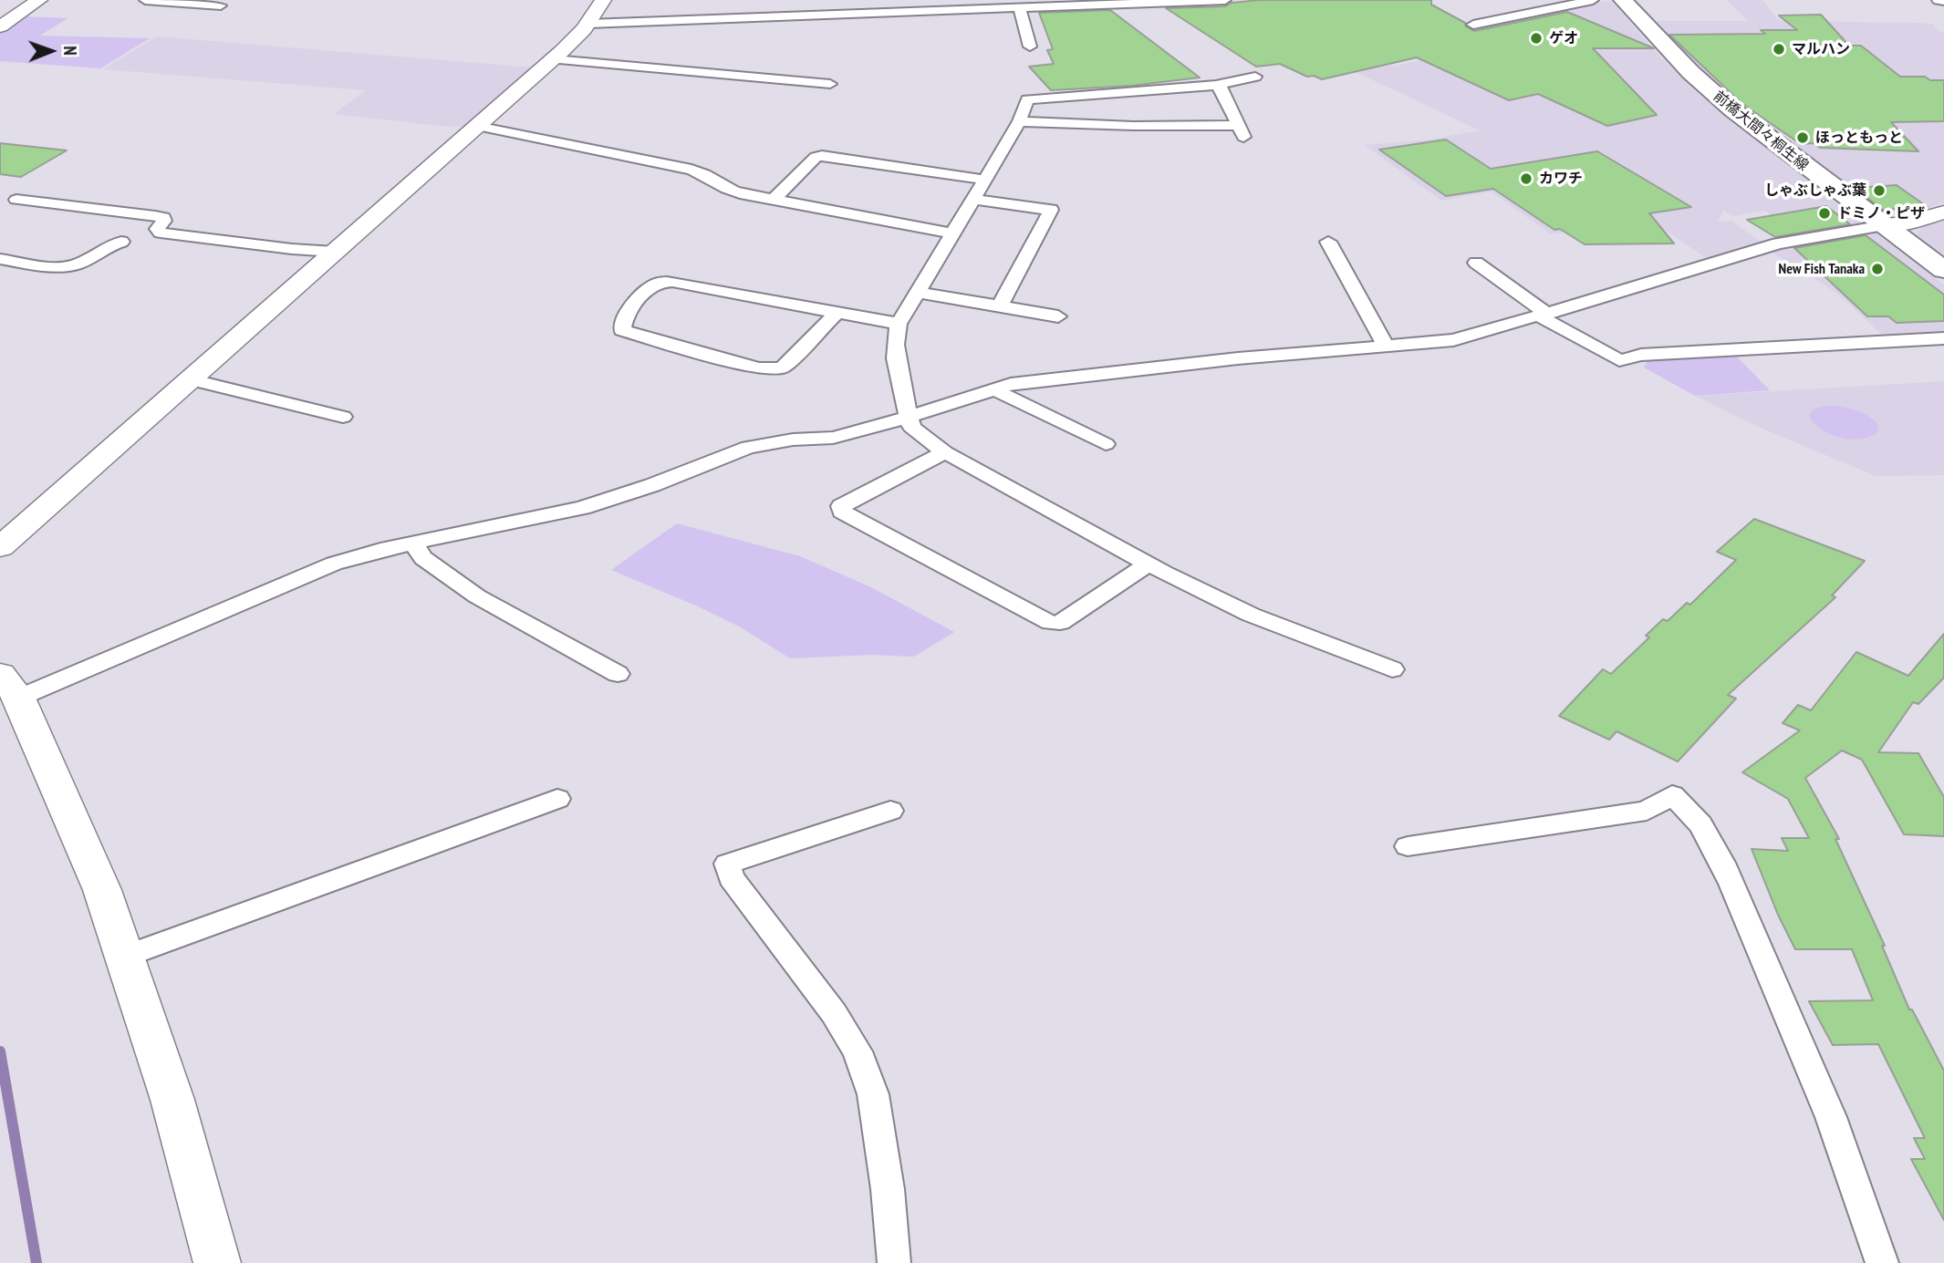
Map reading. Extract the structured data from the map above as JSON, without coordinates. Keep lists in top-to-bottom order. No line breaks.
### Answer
{"streets":{"main road":["前橋大間々桐生線"]},"places":["ゲオ","マルハン","ほっともっと","カワチ","しゃぶしゃぶ葉","ドミノ・ピザ","New Fish Tanaka"],"north":"right"}
